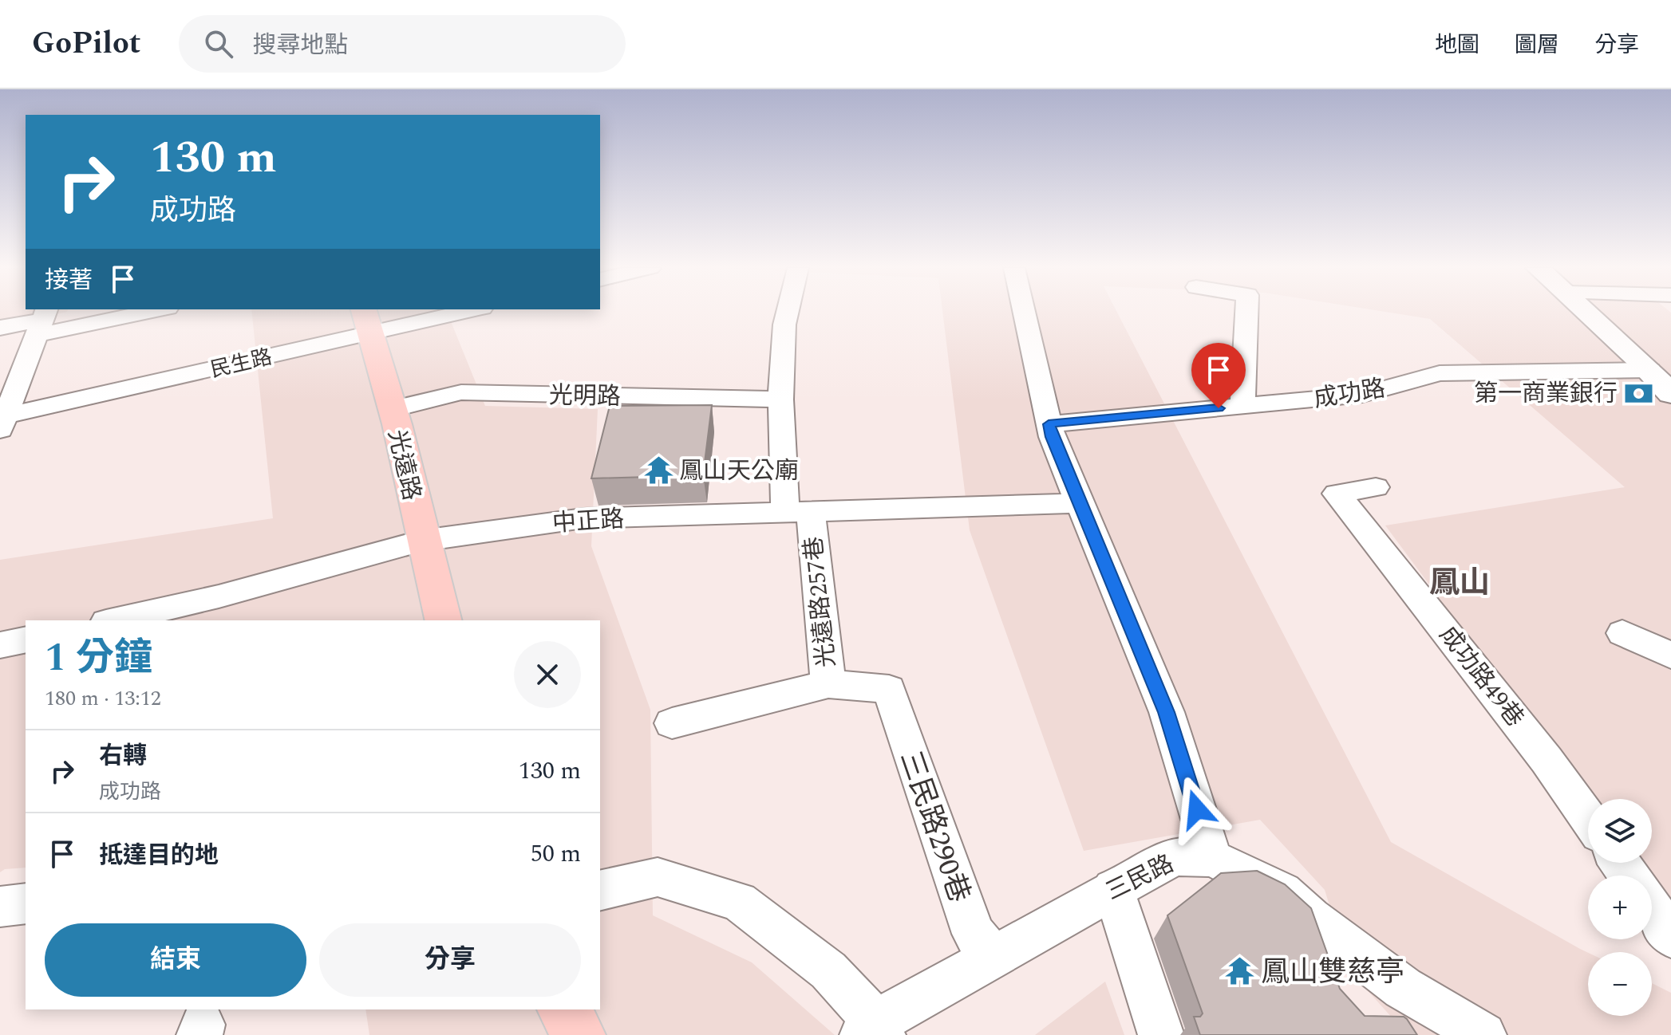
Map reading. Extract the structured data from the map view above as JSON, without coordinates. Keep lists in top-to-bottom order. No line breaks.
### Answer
{"streets":{"main road":["光遠路"],"street":["民生路","成功路","光明路","中正路","光遠路257巷","成功路49巷","三民路290巷","三民路"]},"crossings":[["民生路","光遠路"],["光明路","光遠路"],["光遠路","中正路"],["中正路","光遠路257巷"],["光遠路257巷","三民路290巷"],["三民路290巷","三民路"]],"districts":["鳳山"],"places":{"bank":["第一商業銀行"],"temple":["鳳山天公廟","鳳山雙慈亭"]},"page":{"header":"GoPilot","search":"搜尋地點","nav":["地圖","圖層","分享"],"turn":["130 m","成功路"],"then":"接著","heading":["1 分鐘","180 m · 13:12"],"list":[{"name":"右轉","note":"成功路","value":"130 m"},{"name":"抵達目的地","value":"50 m"}],"map_buttons":["+","−"],"buttons":["結束","分享"]}}
